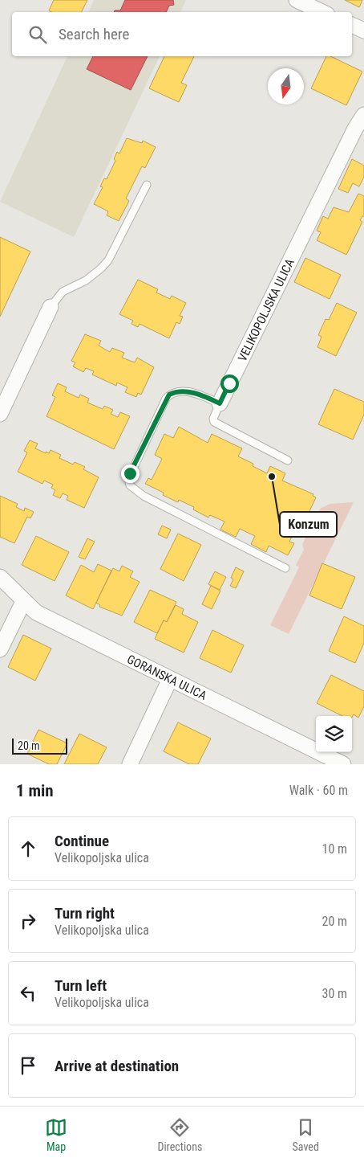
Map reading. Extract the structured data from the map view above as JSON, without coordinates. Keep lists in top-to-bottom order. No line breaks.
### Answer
{"streets":{"street":["VELIKOPOLJSKA ULICA","GORANSKA ULICA"]},"places":["Konzum"],"scale_bar":"20 m","north":"bottom","page":{"search":"Search here","scale":"20 m","heading":["1 min","Walk · 60 m"],"list":[["Continue","Velikopoljska ulica","10 m"],["Turn right","Velikopoljska ulica","20 m"],["Turn left","Velikopoljska ulica","30 m"],"Arrive at destination"],"nav":["Map","Directions","Saved"]}}
